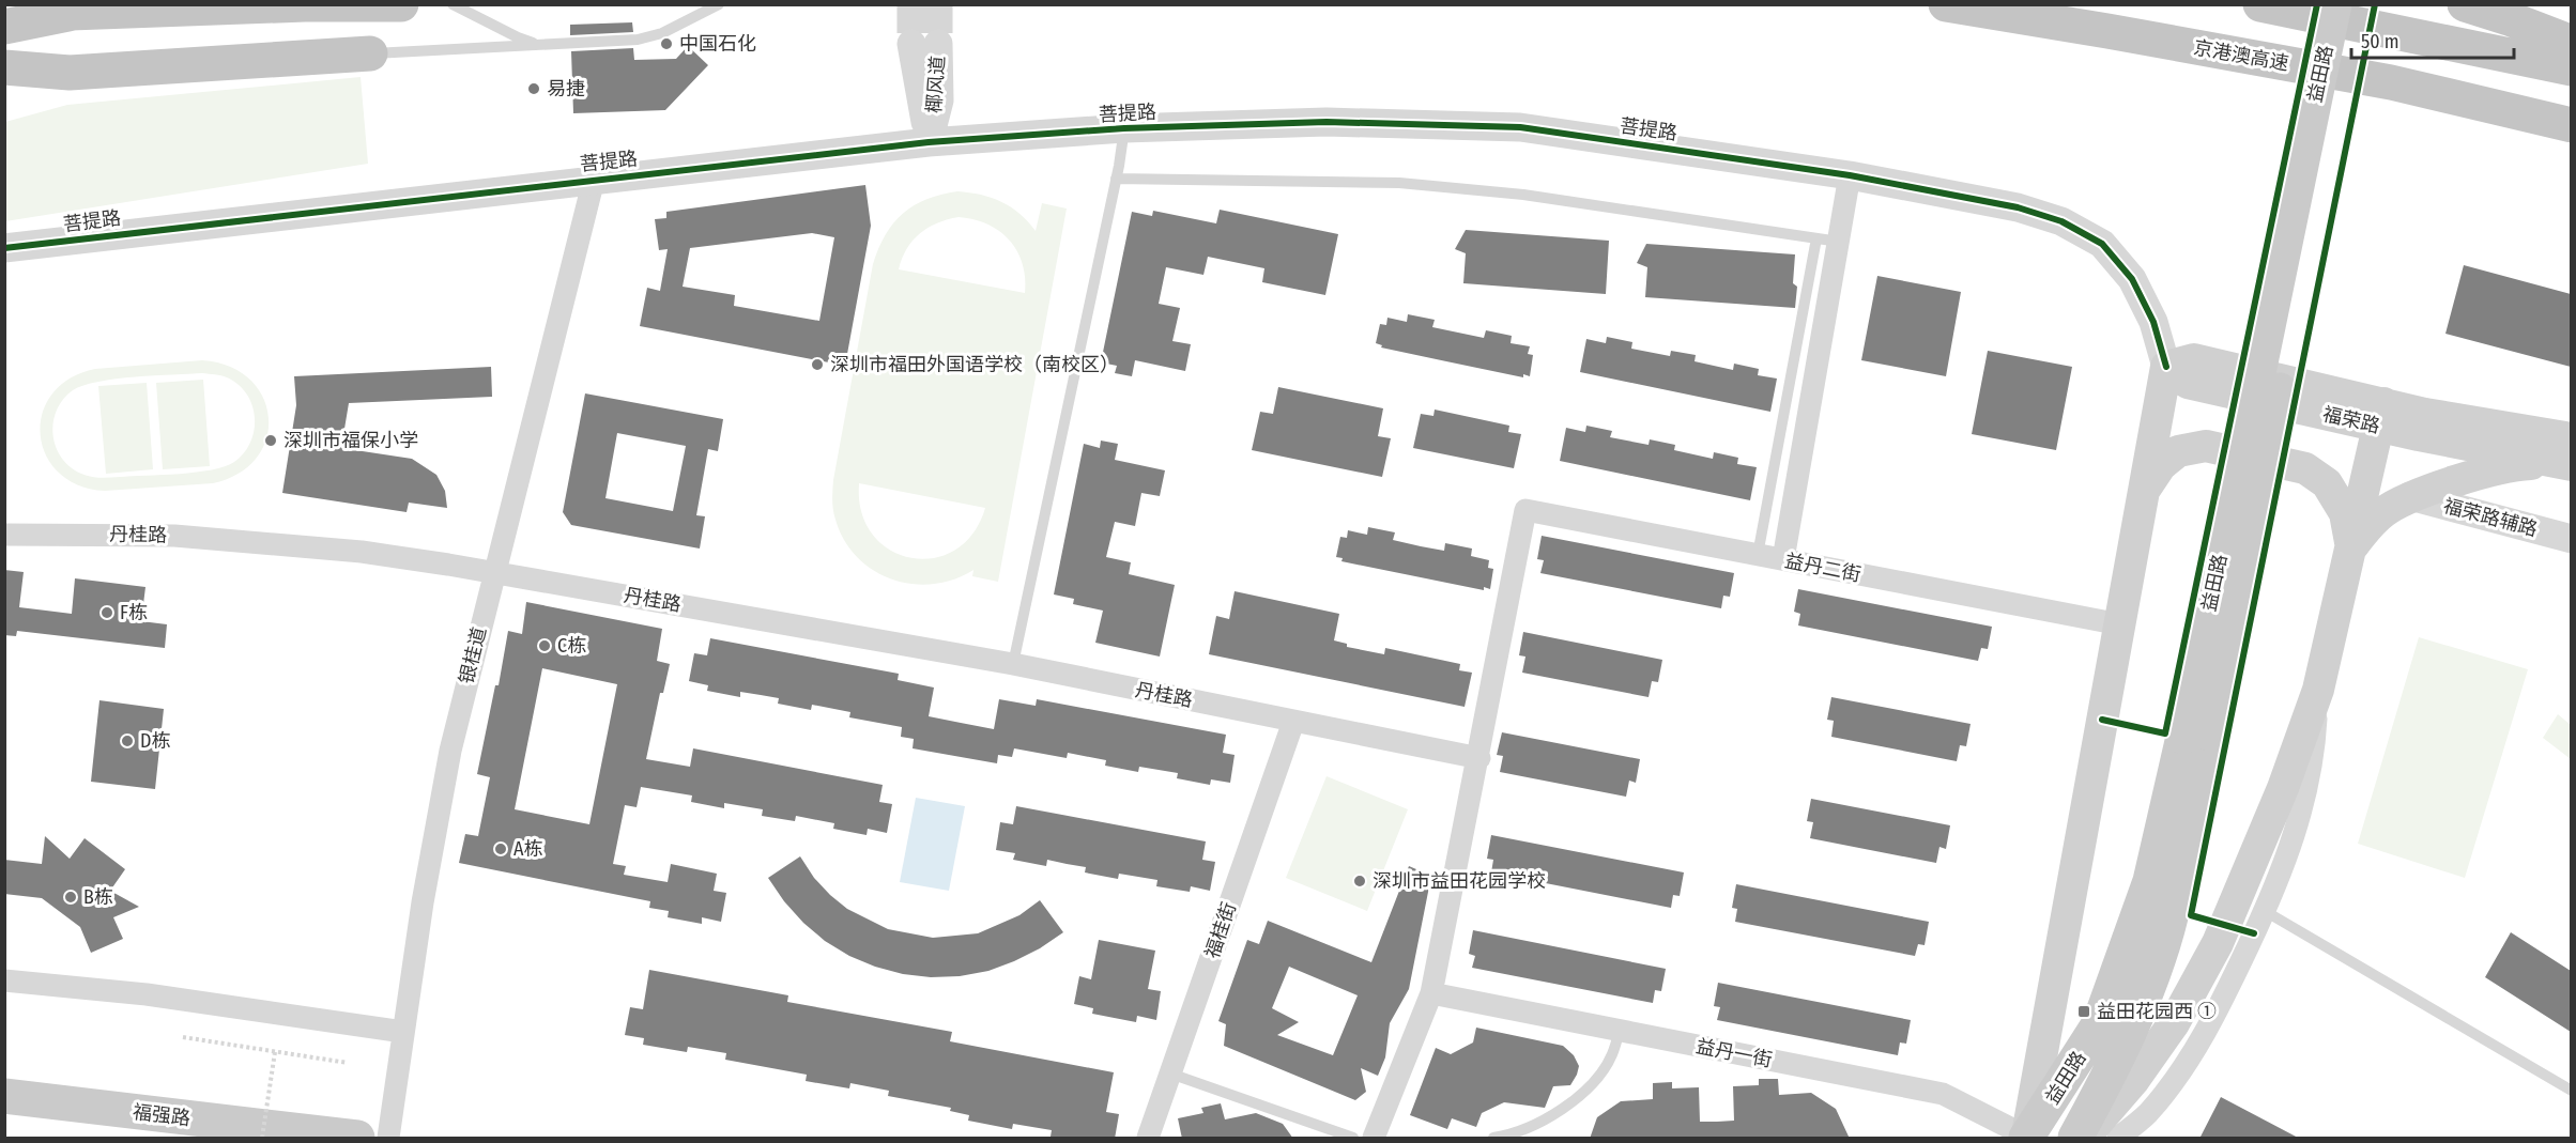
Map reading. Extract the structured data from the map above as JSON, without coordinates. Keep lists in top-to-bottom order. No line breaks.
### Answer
{"streets":{"highway":["京港澳高速"],"main road":["益田路","福荣路","福强路"],"street":["椰风道","菩提路","福荣路辅路","丹桂路","益丹二街","银桂道","福桂街","益丹一街"]},"crossings":[["益田路","菩提路"],["益田路","福荣路"],["益田路","益丹二街"],["益田路","益丹一街"],["椰风道","菩提路"],["菩提路","福荣路"],["菩提路","银桂道"],["丹桂路","益丹二街"],["丹桂路","银桂道"],["丹桂路","福桂街"]],"places":{"other":["中国石化","易捷","深圳市福田外国语学校（南校区）","深圳市福保小学","F栋","C栋","D栋","A栋","深圳市益田花园学校","B栋"],"transit":["益田花园西 ①"]},"scale_bar":"50 m"}
